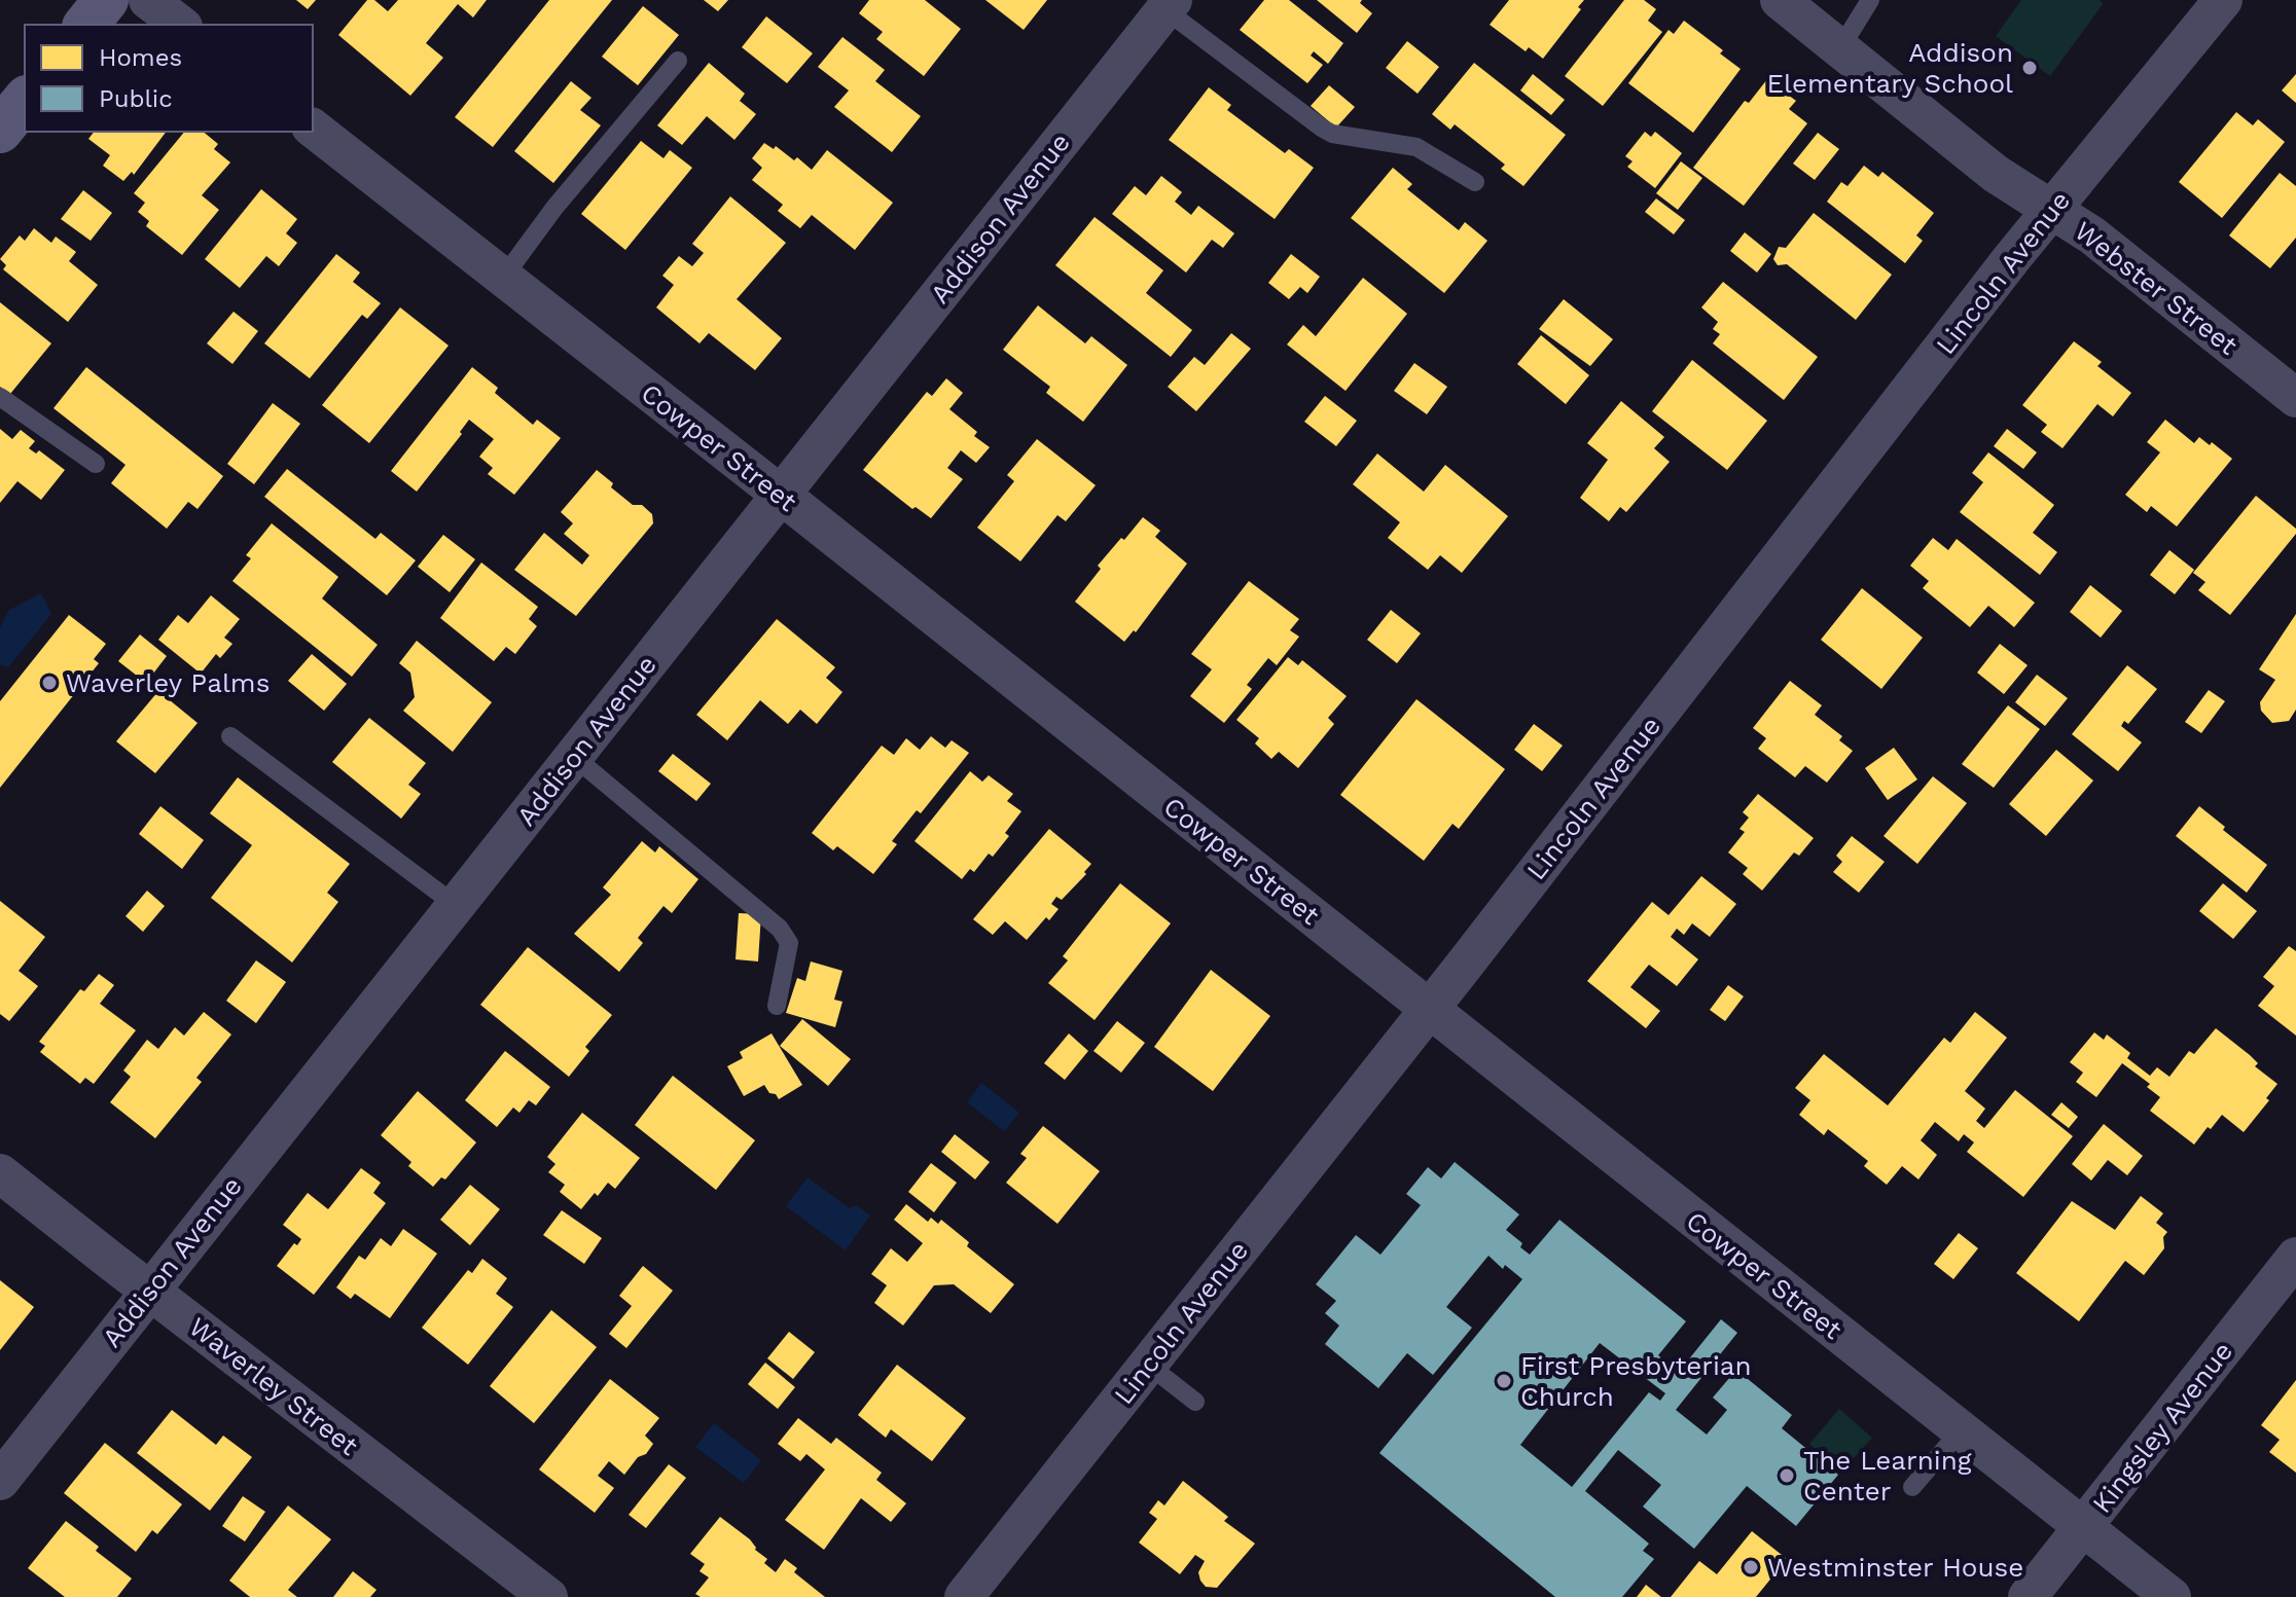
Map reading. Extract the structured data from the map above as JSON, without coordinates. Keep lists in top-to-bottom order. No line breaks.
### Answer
{"streets":{"street":["Addison Avenue","Lincoln Avenue","Webster Street","Cowper Street","Waverley Street","Kingsley Avenue"]},"crossings":[["Addison Avenue","Cowper Street"],["Addison Avenue","Waverley Street"],["Lincoln Avenue","Webster Street"],["Lincoln Avenue","Cowper Street"],["Cowper Street","Kingsley Avenue"]],"places":["Addison Elementary School","Waverley Palms","First Presbyterian Church","The Learning Center","Westminster House"],"legend":["Homes","Public"]}
